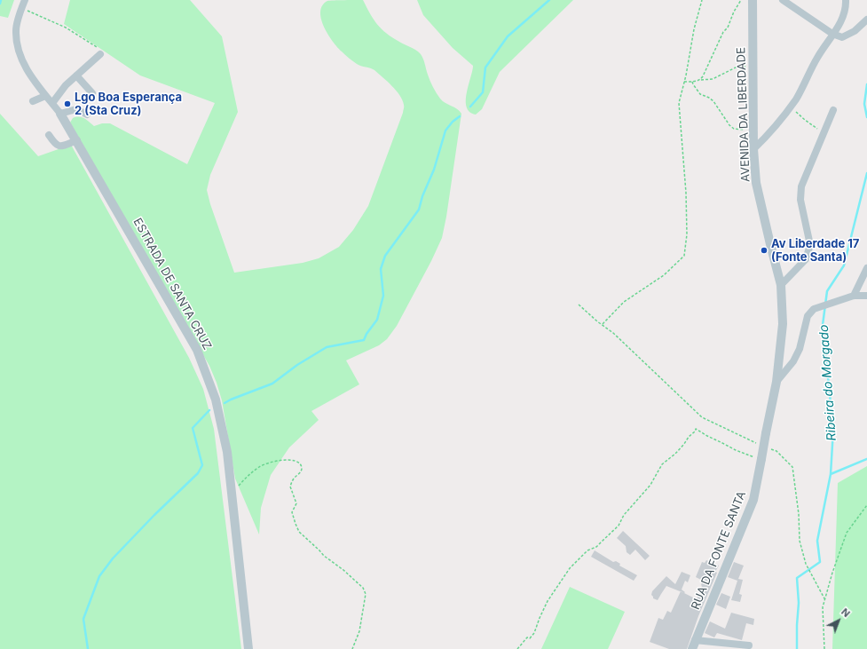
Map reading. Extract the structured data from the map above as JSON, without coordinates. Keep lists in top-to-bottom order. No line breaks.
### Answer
{"streets":{"street":["AVENIDA DA LIBERDADE","ESTRADA DE SANTA CRUZ","RUA DA FONTE SANTA"]},"crossings":[["AVENIDA DA LIBERDADE","RUA DA FONTE SANTA"]],"water":["Ribeira do Morgado"],"places":["Lgo Boa Esperança 2 (Sta Cruz)","Av Liberdade 17 (Fonte Santa)"],"north":"top right"}
